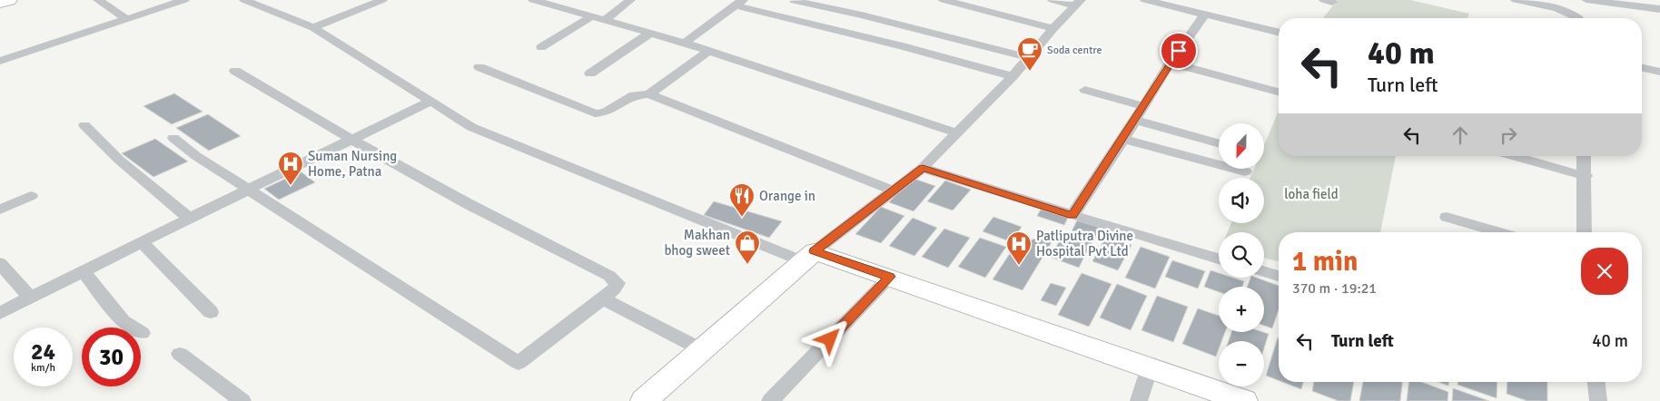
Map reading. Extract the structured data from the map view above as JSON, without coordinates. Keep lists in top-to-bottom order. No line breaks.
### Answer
{"parks":["loha field"],"places":{"cafe":["Soda centre"],"hospital":["Suman Nursing Home, Patna","Patliputra Divine Hospital Pvt Ltd"],"restaurant":["Orange in"],"shop":["Makhan bhog sweet"]},"north":"bottom","page":{"turn":["40 m","Turn left"],"map_buttons":["+","−"],"heading":["1 min","370 m · 19:21"],"list":[{"name":"Turn left","value":"40 m"}],"speed":"24 km/h","limit":"30"}}
